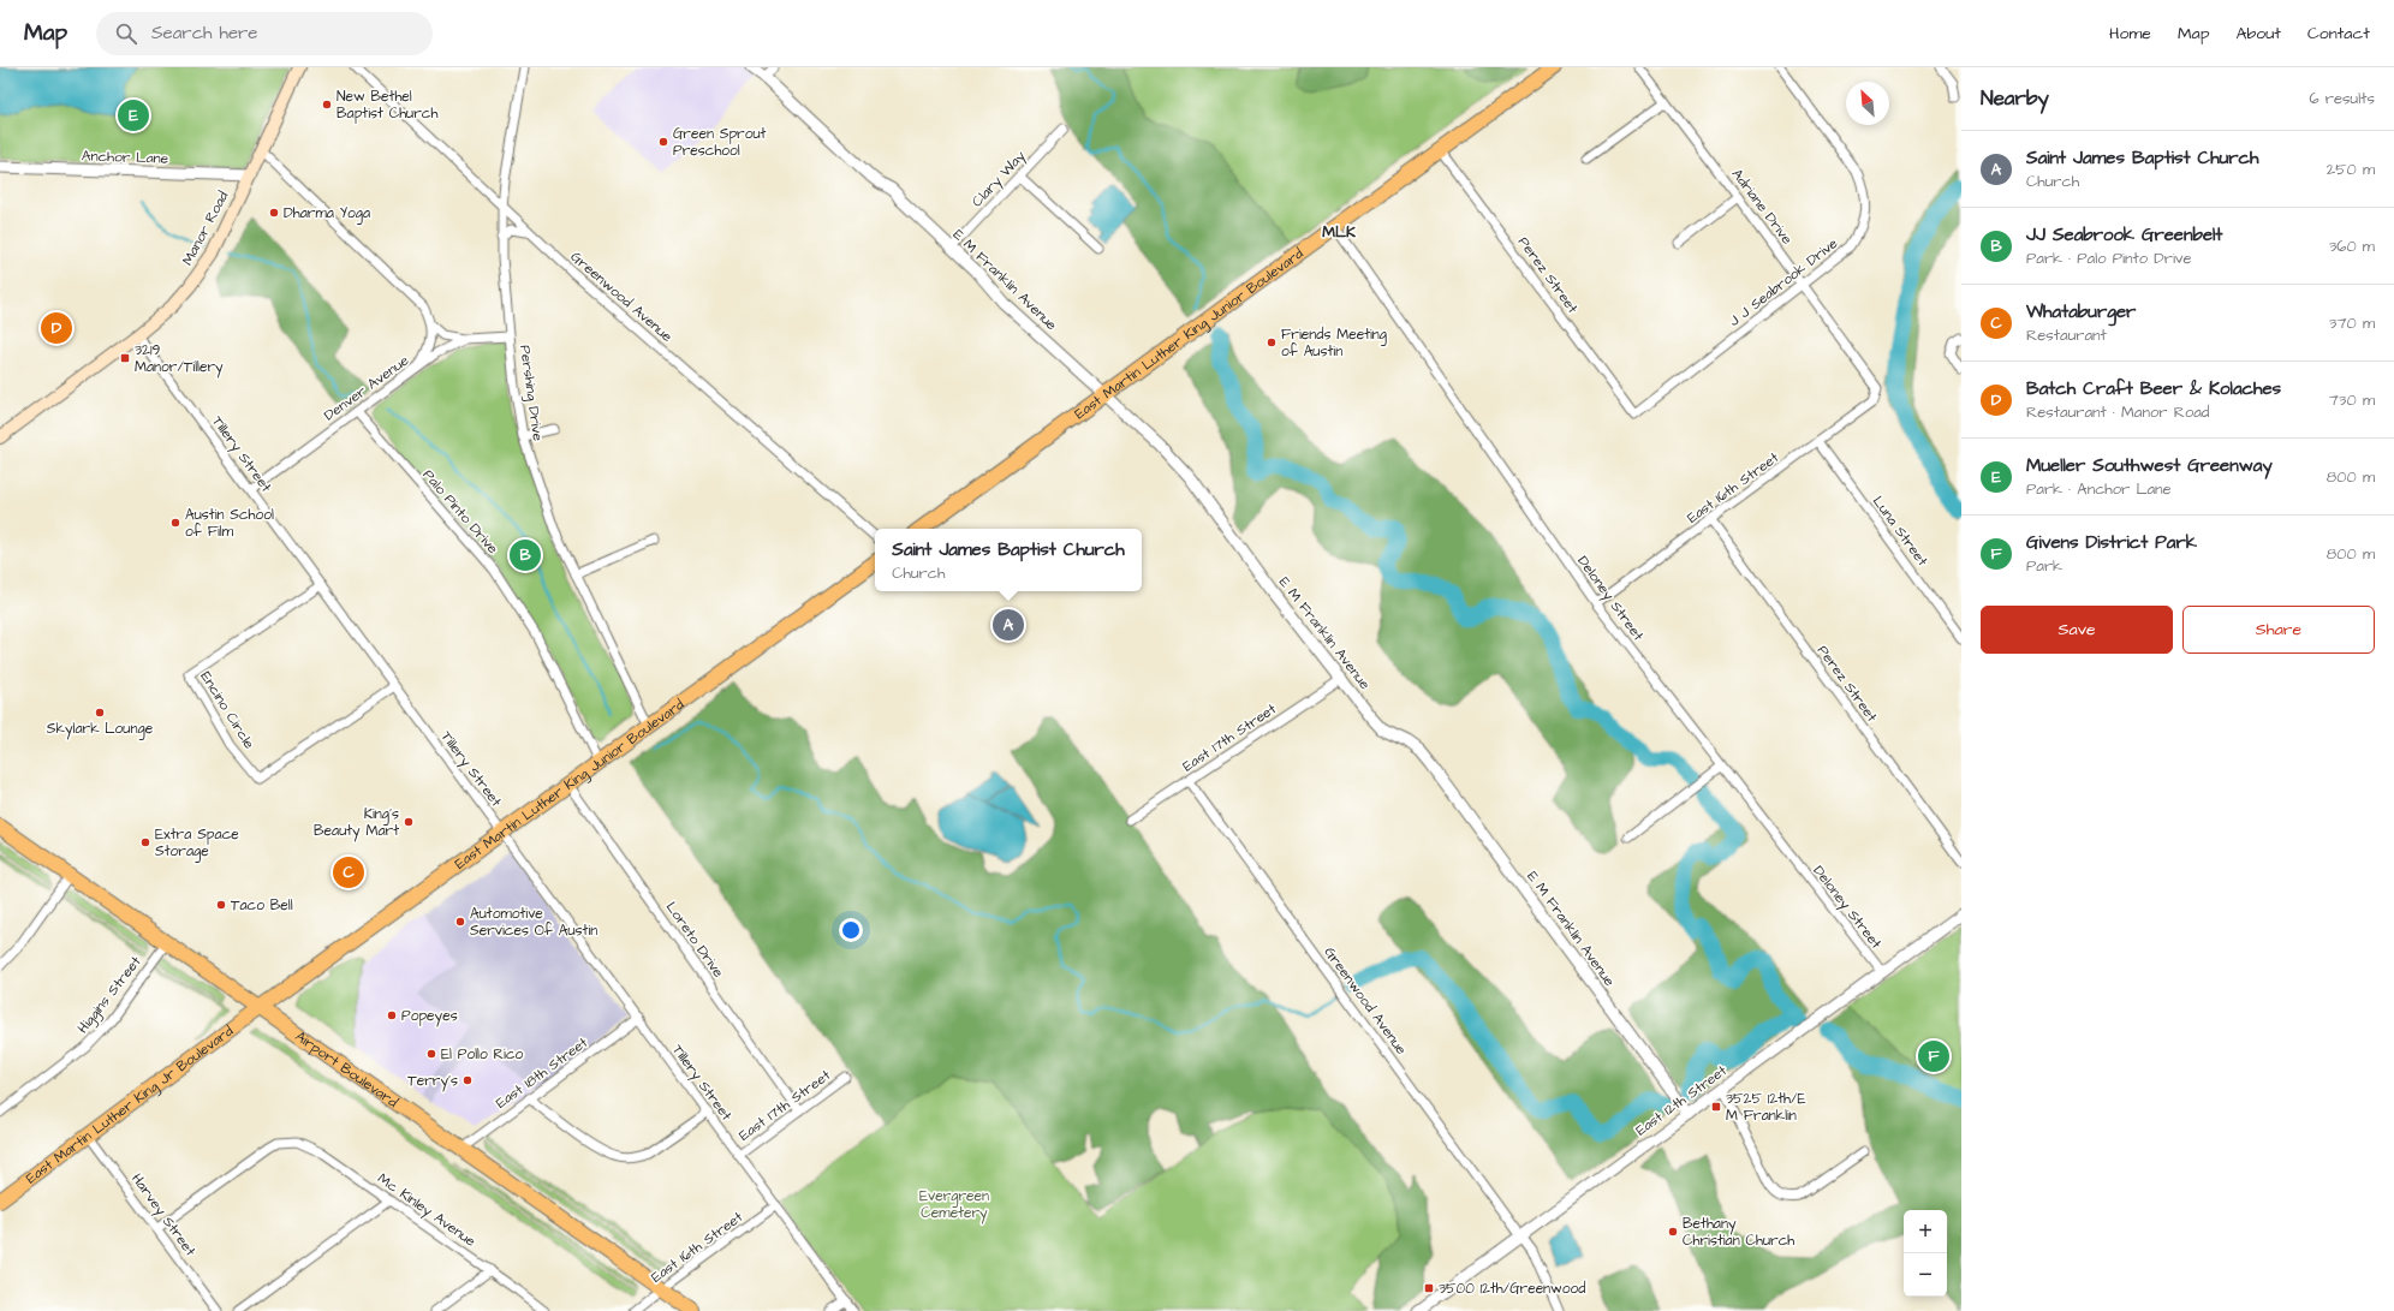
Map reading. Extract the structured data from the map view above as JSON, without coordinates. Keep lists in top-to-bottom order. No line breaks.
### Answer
{"streets":{"main road":["Manor Road","East Martin Luther King Junior Boulevard","Airport Boulevard","East Martin Luther King Jr Boulevard"],"street":["Anchor Lane","Clary Way","Adriane Drive","Perez Street","E M Franklin Avenue","J J Seabrook Drive","Greenwood Avenue","Denver Avenue","Pershing Drive","Tillery Street","East 16th Street","Palo Pinto Drive","Luna Street","Deloney Street","Encino Circle","East 17th Street","Loreto Drive","Higgins Street","East 18th Street","East 12th Street","Mc Kinley Avenue","Harvey Street"]},"crossings":[["Anchor Lane","Manor Road"],["Clary Way","E M Franklin Avenue"],["Adriane Drive","J J Seabrook Drive"],["Adriane Drive","East 16th Street"],["Manor Road","Tillery Street"],["Perez Street","J J Seabrook Drive"],["Perez Street","East Martin Luther King Junior Boulevard"],["Perez Street","East 16th Street"],["E M Franklin Avenue","East Martin Luther King Junior Boulevard"],["E M Franklin Avenue","East 17th Street"],["E M Franklin Avenue","East 12th Street"],["Greenwood Avenue","Pershing Drive"],["Greenwood Avenue","East 17th Street"],["Greenwood Avenue","East 12th Street"],["East Martin Luther King Junior Boulevard","Pershing Drive"],["East Martin Luther King Junior Boulevard","Tillery Street"],["East Martin Luther King Junior Boulevard","Palo Pinto Drive"],["East Martin Luther King Junior Boulevard","Deloney Street"],["East Martin Luther King Junior Boulevard","Loreto Drive"],["East Martin Luther King Junior Boulevard","Airport Boulevard"],["East Martin Luther King Junior Boulevard","East Martin Luther King Jr Boulevard"],["Denver Avenue","Pershing Drive"],["Denver Avenue","Tillery Street"],["Denver Avenue","Palo Pinto Drive"],["Tillery Street","East 16th Street"],["Tillery Street","Encino Circle"],["Tillery Street","East 17th Street"],["Tillery Street","East 18th Street"],["East 16th Street","Luna Street"],["East 16th Street","Deloney Street"],["East 16th Street","Airport Boulevard"],["Deloney Street","East 12th Street"],["East 17th Street","Loreto Drive"],["Higgins Street","Airport Boulevard"],["Airport Boulevard","East 18th Street"],["Airport Boulevard","East Martin Luther King Jr Boulevard"],["East Martin Luther King Jr Boulevard","Harvey Street"],["Mc Kinley Avenue","Harvey Street"]],"districts":["MLK"],"parks":["Evergreen Cemetery"],"places":{"other":["New Bethel Baptist Church","Green Sprout Preschool","Dharma Yoga","Friends Meeting of Austin","Austin School of Film","Skylark Lounge","King's Beauty Mart","Extra Space Storage","Taco Bell","Automotive Services Of Austin","Popeyes","El Pollo Rico","Terry’s","Bethany Christian Church"],"transit":["3219 Manor/Tillery","3525 12th/E M Franklin","3500 12th/Greenwood"]},"north":"top left","page":{"header":"Map","search":"Search here","nav":["Home","Map","About","Contact"],"heading":["Nearby","6 results"],"pins":["E","D","B","A","C","F"],"list":[{"mark":"A","name":"Saint James Baptist Church","note":"Church","value":"250 m"},{"mark":"B","name":"JJ Seabrook Greenbelt","note":"Park · Palo Pinto Drive","value":"360 m"},{"mark":"C","name":"Whataburger","note":"Restaurant","value":"370 m"},{"mark":"D","name":"Batch Craft Beer & Kolaches","note":"Restaurant · Manor Road","value":"730 m"},{"mark":"E","name":"Mueller Southwest Greenway","note":"Park · Anchor Lane","value":"800 m"},{"mark":"F","name":"Givens District Park","note":"Park","value":"800 m"}],"popup":["Saint James Baptist Church","Church"],"buttons":["Save","Share"],"map_buttons":["+","−"]}}
